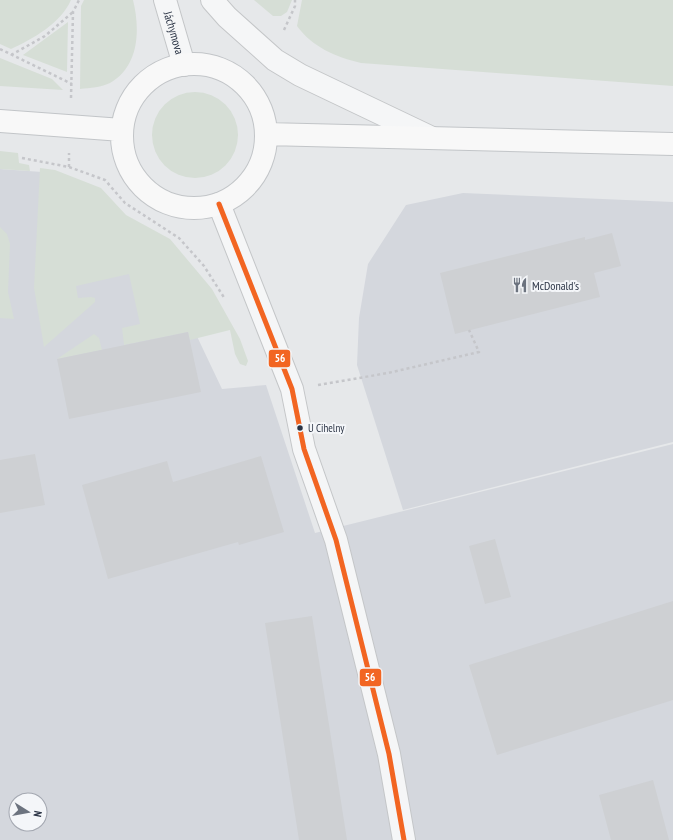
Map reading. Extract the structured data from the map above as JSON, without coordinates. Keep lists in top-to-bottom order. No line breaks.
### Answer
{"streets":{"street":["Jáchymova"]},"places":{"restaurant":["McDonald's"],"other":["U Cihelny"]},"lines":["transit line 56"],"north":"right"}
